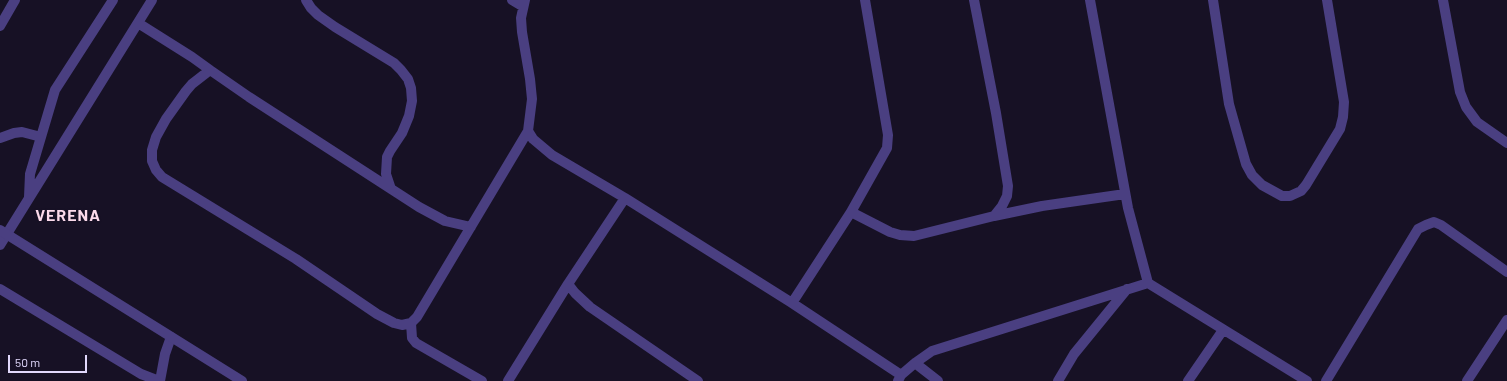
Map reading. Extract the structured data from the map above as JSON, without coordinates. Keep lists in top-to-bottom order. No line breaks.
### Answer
{"districts":["VERENA"],"scale_bar":"50 m"}
